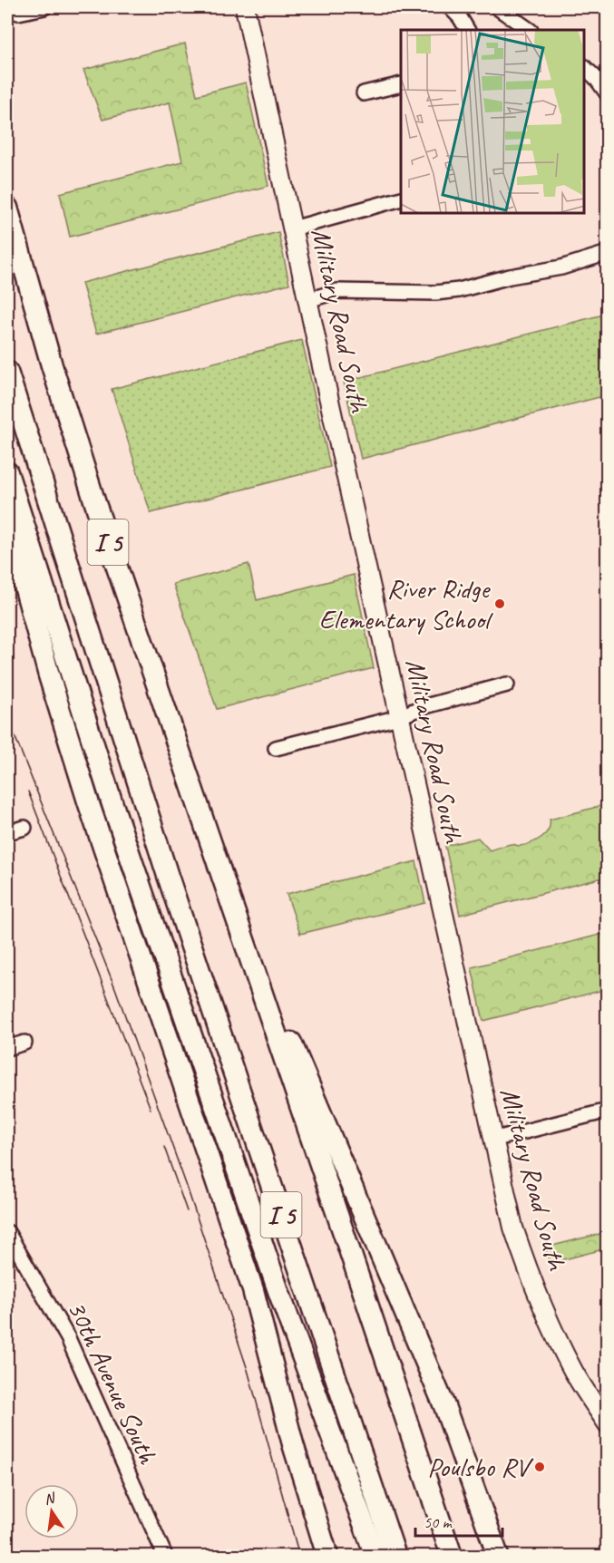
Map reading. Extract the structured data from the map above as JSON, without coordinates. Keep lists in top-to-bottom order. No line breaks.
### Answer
{"streets":{"highway":["I 5"],"main road":["Military Road South"],"street":["30th Avenue South"]},"places":["River Ridge Elementary School","Poulsbo RV"],"scale_bar":"50 m","north":"top"}
